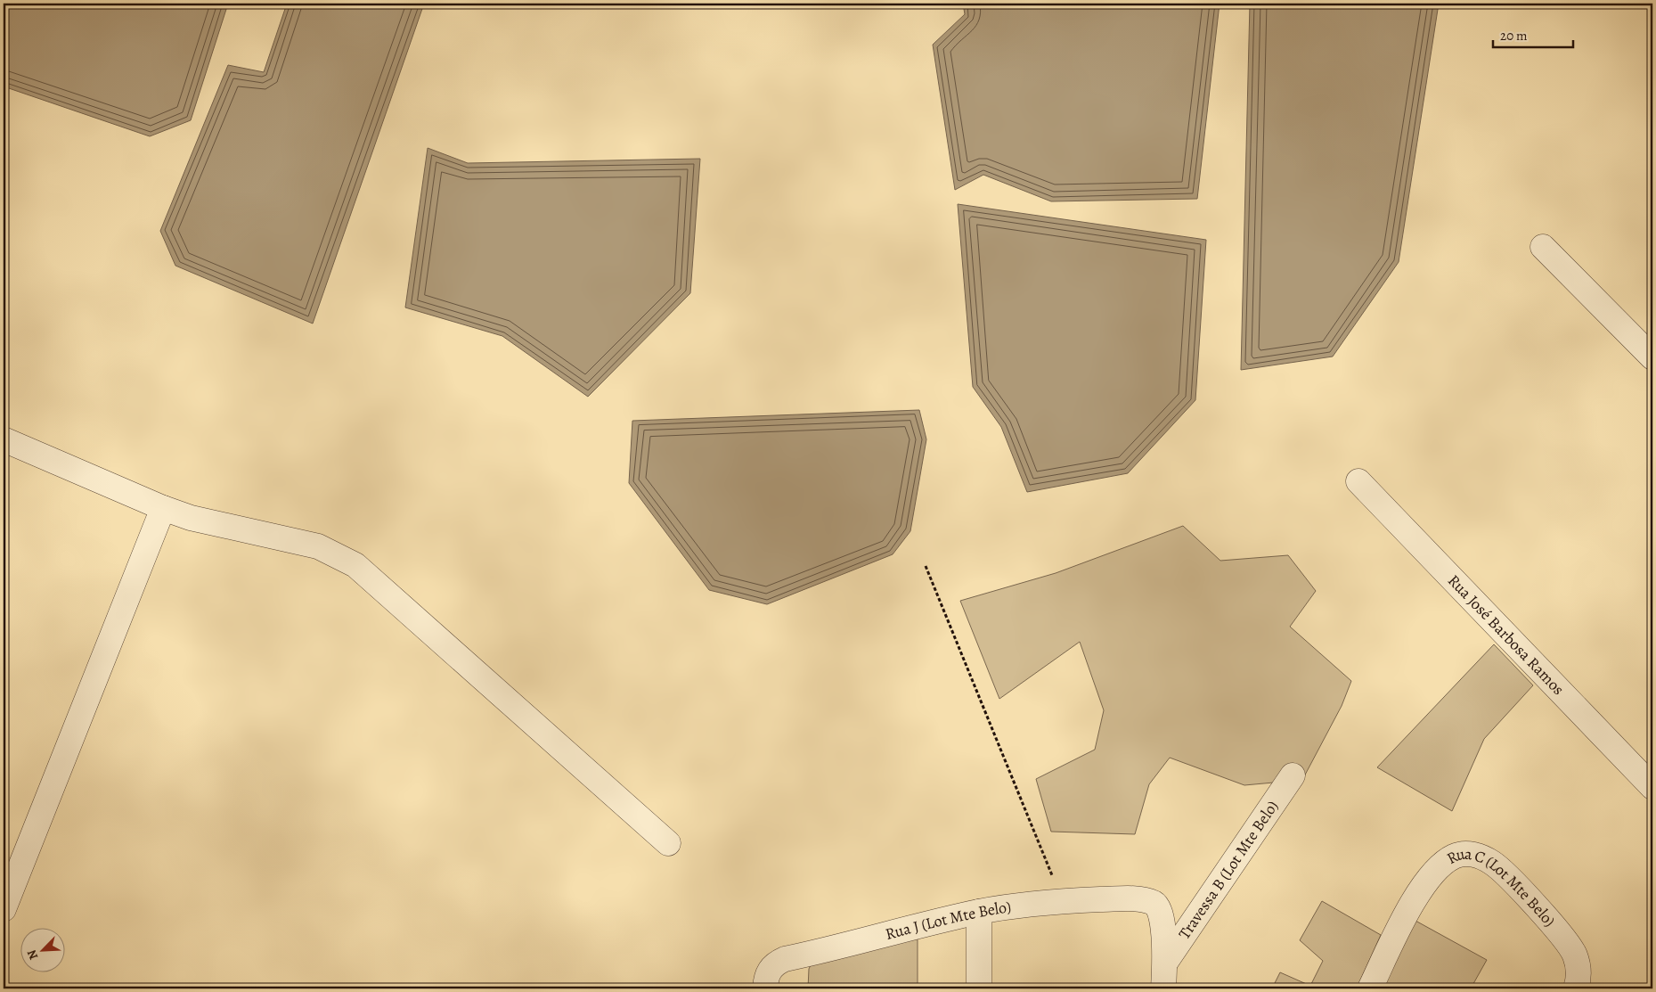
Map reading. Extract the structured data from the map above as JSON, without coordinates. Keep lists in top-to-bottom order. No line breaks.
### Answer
{"streets":{"street":["Rua José Barbosa Ramos","Travessa B (Lot Mte Belo)","Rua C (Lot Mte Belo)","Rua J (Lot Mte Belo)"]},"crossings":[["Travessa B (Lot Mte Belo)","Rua J (Lot Mte Belo)"]],"scale_bar":"20 m","north":"bottom left"}
